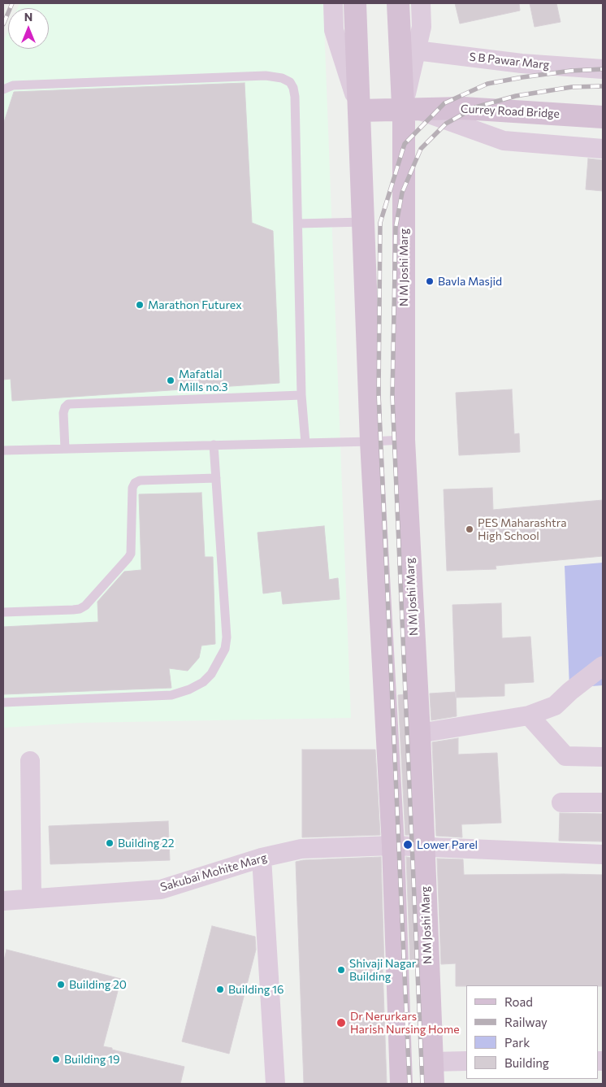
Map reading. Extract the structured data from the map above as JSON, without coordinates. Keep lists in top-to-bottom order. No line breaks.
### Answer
{"streets":{"main road":["Currey Road Bridge","N M Joshi Marg"],"street":["S B Pawar Marg","Sakubai Mohite Marg"]},"crossings":[["Currey Road Bridge","N M Joshi Marg"],["N M Joshi Marg","Sakubai Mohite Marg"]],"places":["Bavla Masjid","Marathon Futurex","Mafatlal Mills no.3","PES Maharashtra High School","Building 22","Lower Parel","Shivaji Nagar Building","Building 20","Building 16","Dr Nerurkars Harish Nursing Home","Building 19"],"legend":["Road","Railway","Park","Building"],"north":"top"}
